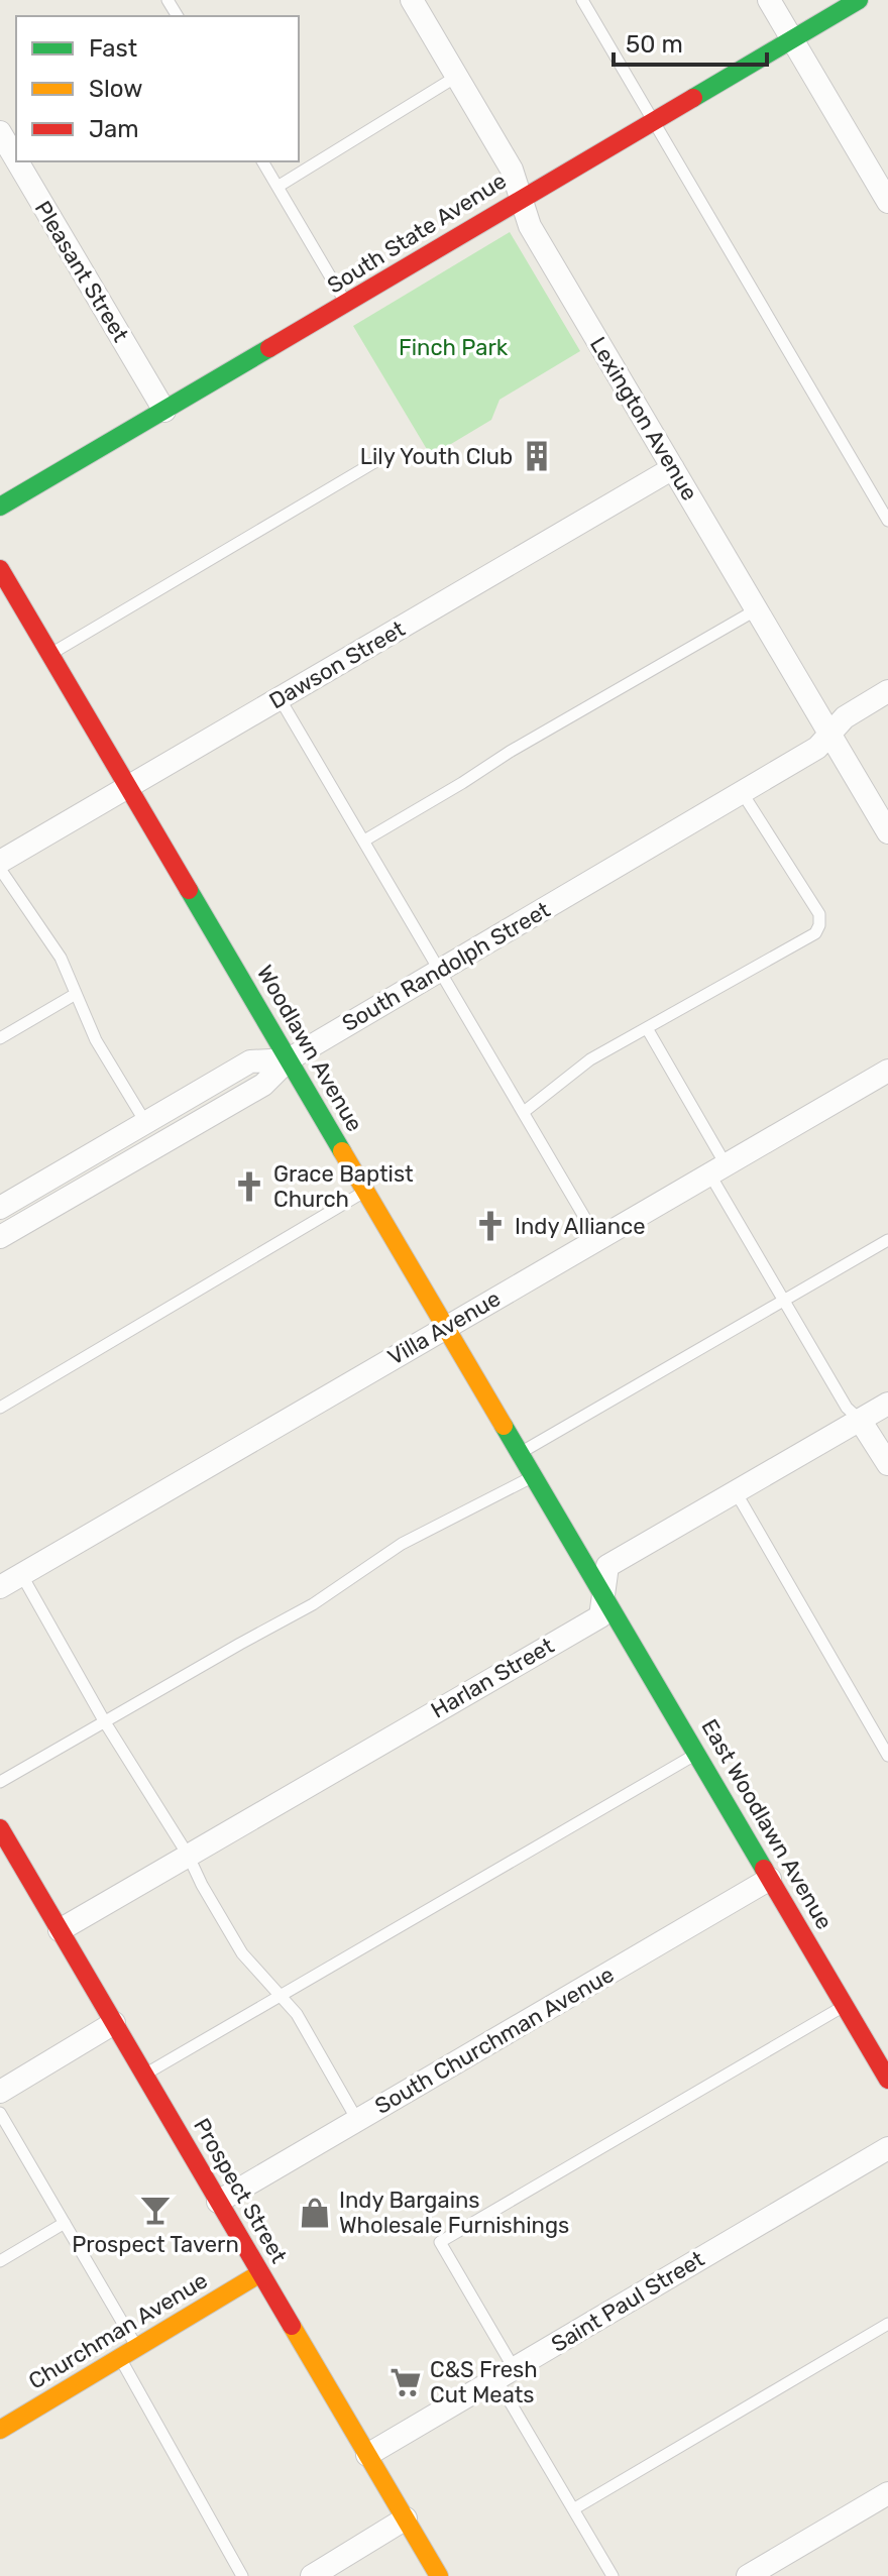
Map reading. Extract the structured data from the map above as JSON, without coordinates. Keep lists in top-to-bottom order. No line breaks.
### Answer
{"streets":{"street":["South State Avenue","Pleasant Street","Lexington Avenue","Dawson Street","South Randolph Street","Woodlawn Avenue","Villa Avenue","Harlan Street","East Woodlawn Avenue","South Churchman Avenue","Prospect Street","Saint Paul Street","Churchman Avenue"]},"crossings":[["South State Avenue","Pleasant Street"],["South State Avenue","Lexington Avenue"],["Lexington Avenue","Dawson Street"],["Lexington Avenue","South Randolph Street"],["Dawson Street","Woodlawn Avenue"],["South Randolph Street","Woodlawn Avenue"],["Woodlawn Avenue","Villa Avenue"],["Woodlawn Avenue","Harlan Street"],["Woodlawn Avenue","East Woodlawn Avenue"],["Harlan Street","East Woodlawn Avenue"],["Harlan Street","Prospect Street"],["East Woodlawn Avenue","South Churchman Avenue"],["South Churchman Avenue","Prospect Street"],["Prospect Street","Saint Paul Street"],["Prospect Street","Churchman Avenue"]],"parks":["Finch Park"],"places":{"building":["Lily Youth Club"],"church":["Grace Baptist Church","Indy Alliance"],"bar":["Prospect Tavern"],"shop":["Indy Bargains Wholesale Furnishings"],"supermarket":["C&S Fresh Cut Meats"]},"legend":["Fast","Slow","Jam"],"scale_bar":"50 m"}
